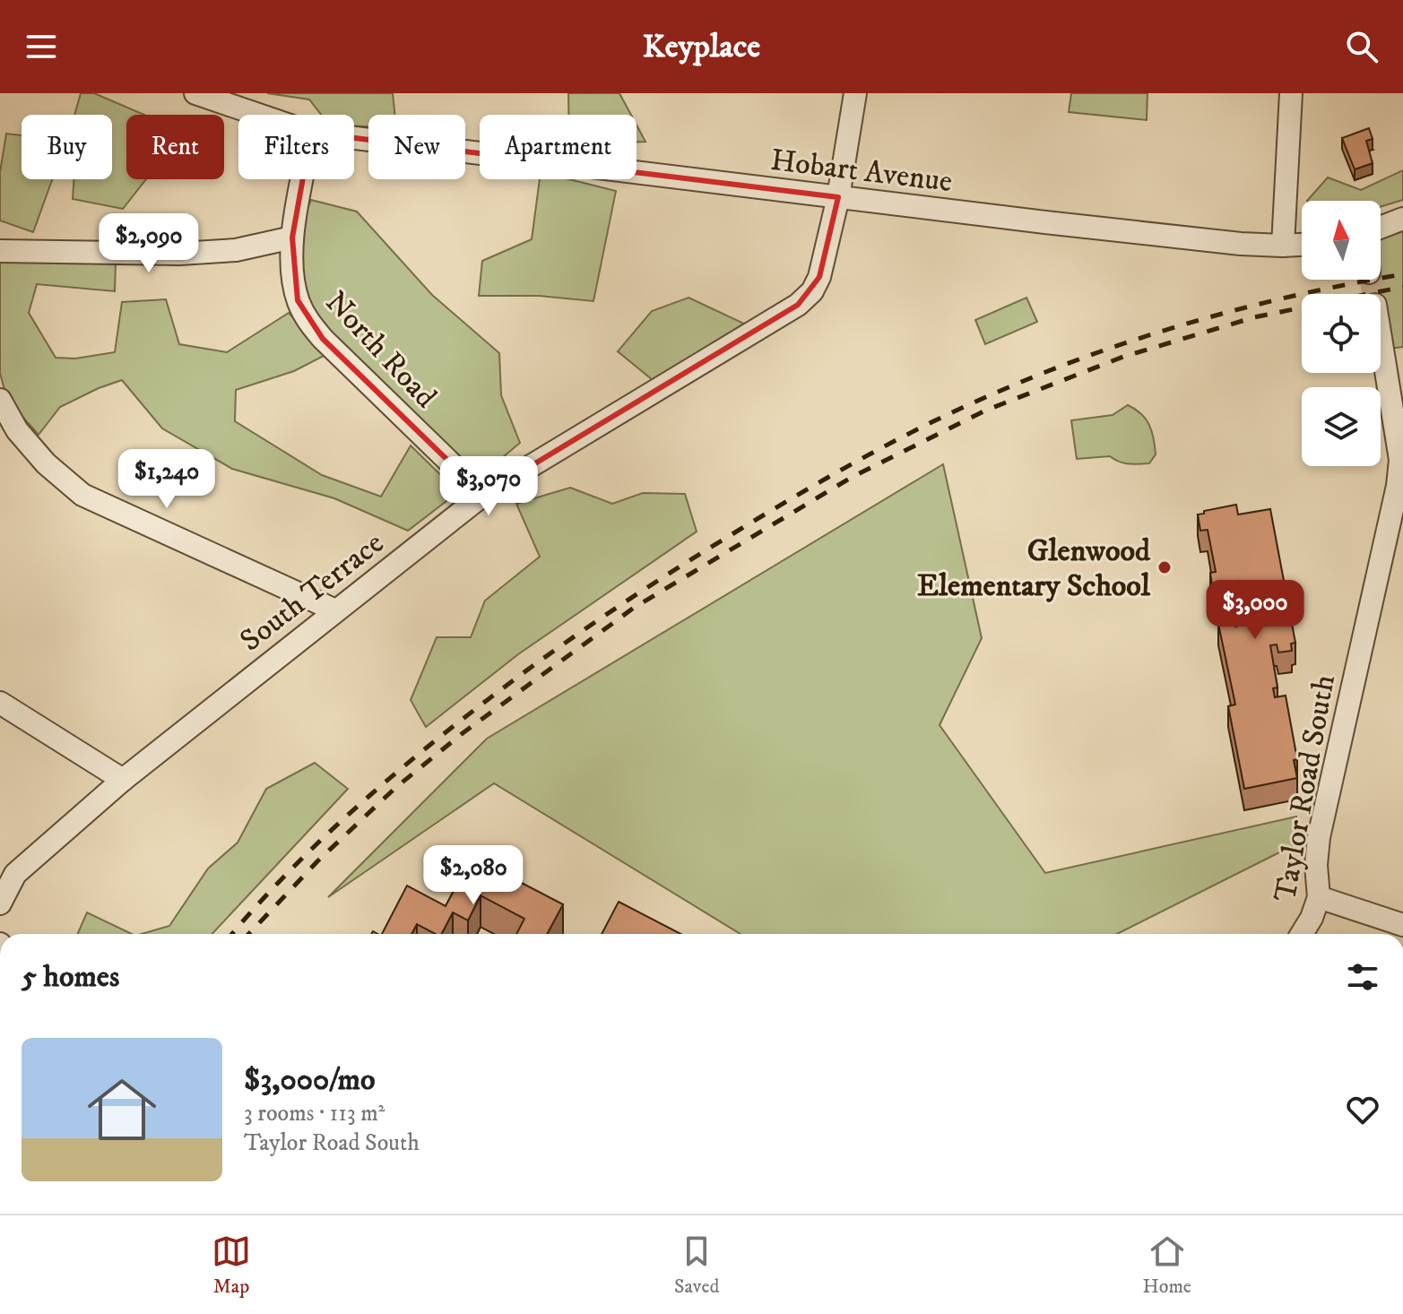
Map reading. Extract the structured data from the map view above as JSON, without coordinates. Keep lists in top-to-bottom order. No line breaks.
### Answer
{"streets":{"street":["Hobart Avenue","North Road","South Terrace","Taylor Road South"]},"crossings":[["Hobart Avenue","South Terrace"],["North Road","South Terrace"]],"places":["Glenwood Elementary School"],"north":"top","page":{"header":"Keyplace","chip":["Buy","Rent","Filters","New","Apartment"],"price":["$2,090","$1,240","$3,070","$3,000","$2,080"],"heading":"5 homes","list":[{"name":"$3,000/mo","note":"3 rooms · 113 m² · Taylor Road South"}],"tabs":["Map","Saved","Home"]}}
